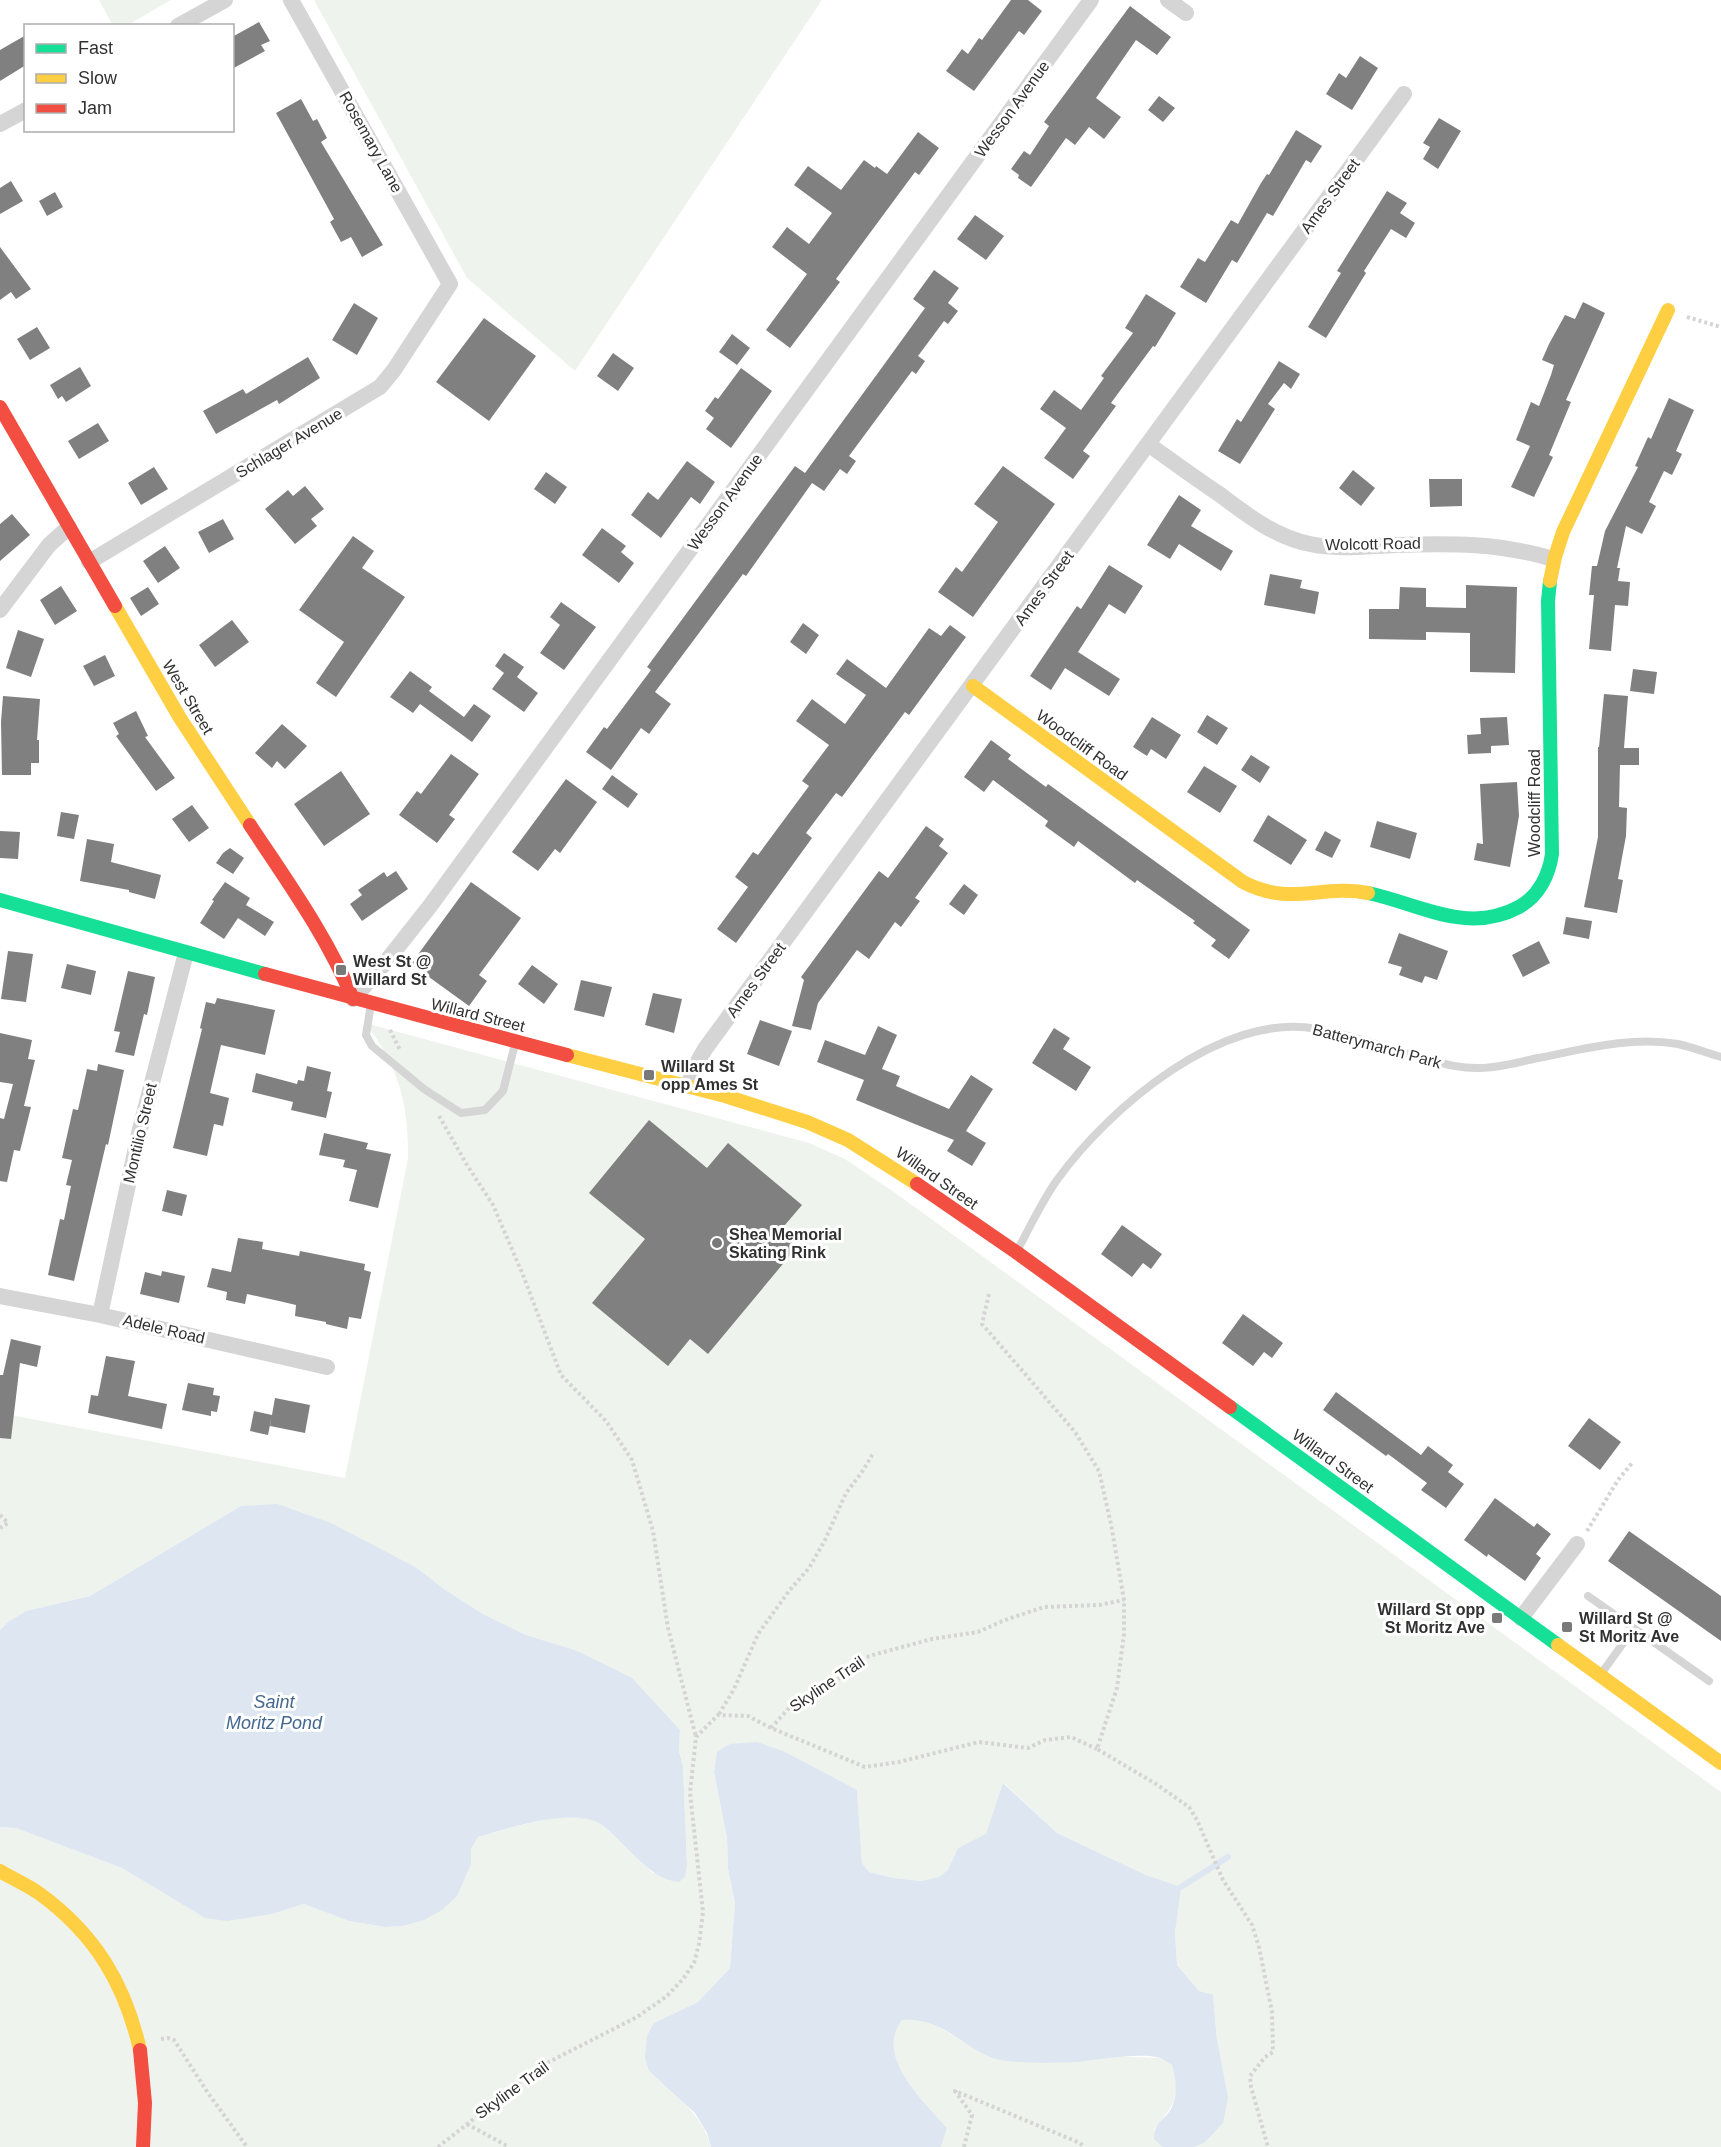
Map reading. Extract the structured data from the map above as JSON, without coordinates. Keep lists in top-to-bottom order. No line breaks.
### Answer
{"streets":{"street":["Wesson Avenue","Rosemary Lane","Ames Street","Schlager Avenue","Wolcott Road","West Street","Woodcliff Road","Willard Street","Montilio Street","Adele Road"],"lane":["Batterymarch Park"],"path":["Skyline Trail"]},"crossings":[["Wesson Avenue","West Street"],["Wesson Avenue","Willard Street"],["Rosemary Lane","Schlager Avenue"],["Ames Street","Wolcott Road"],["Ames Street","Woodcliff Road"],["Ames Street","Willard Street"],["Schlager Avenue","West Street"],["Wolcott Road","Woodcliff Road"],["West Street","Willard Street"],["Willard Street","Batterymarch Park"],["Willard Street","Montilio Street"],["Montilio Street","Adele Road"]],"water":["Saint Moritz Pond"],"places":{"transit":["West St @ Willard St","Willard St opp Ames St","Willard St opp St Moritz Ave","Willard St @ St Moritz Ave"],"other":["Shea Memorial Skating Rink"]},"legend":["Fast","Slow","Jam"]}
